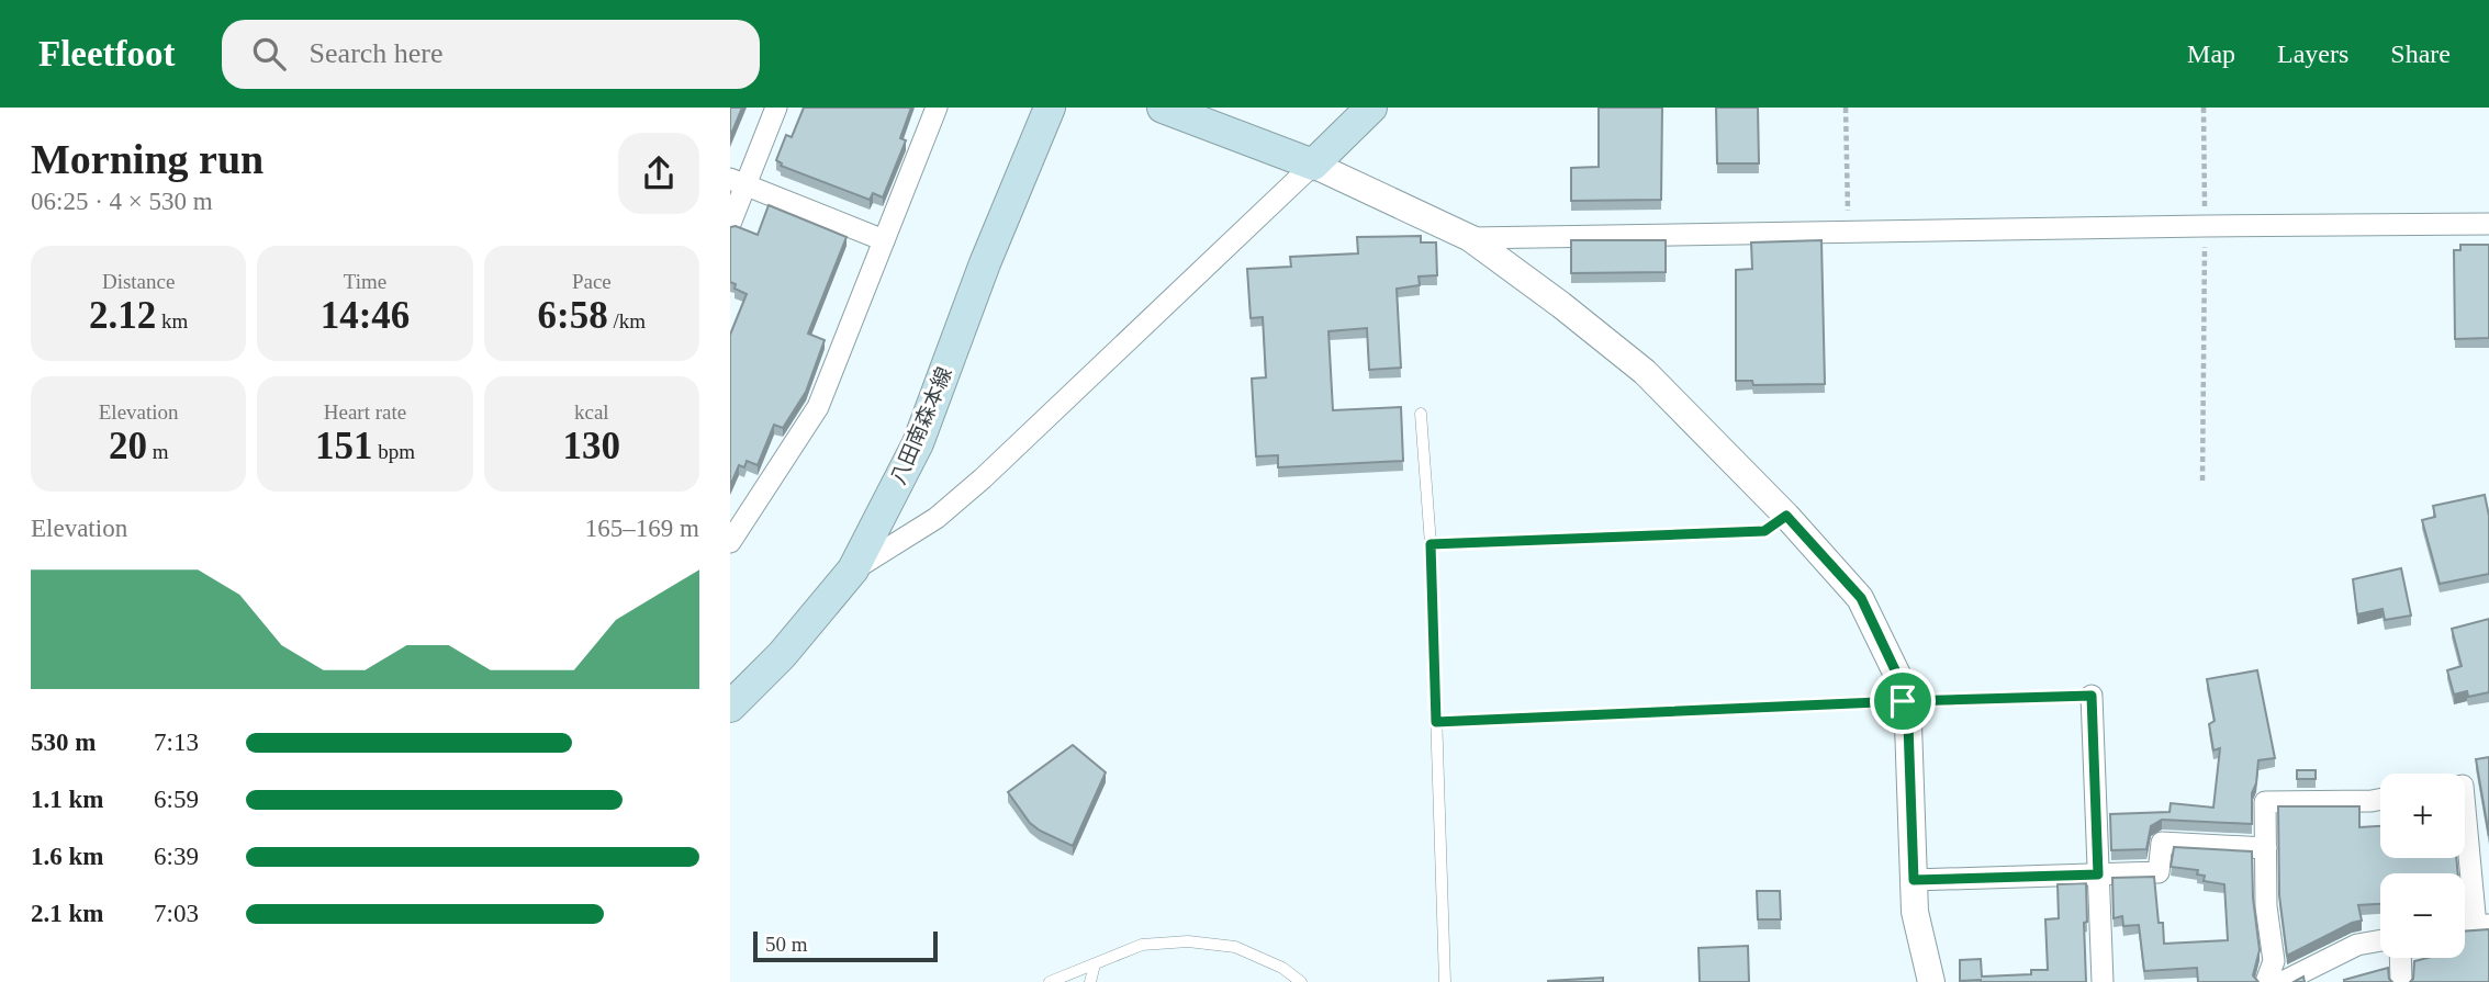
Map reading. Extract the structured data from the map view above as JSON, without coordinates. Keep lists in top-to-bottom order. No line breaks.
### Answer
{"streets":{"main road":["八田南森本線"]},"scale_bar":"50 m","page":{"header":"Fleetfoot","search":"Search here","nav":["Map","Layers","Share"],"heading":["Morning run","06:25 · 4 × 530 m"],"stats":[["Distance","2.12 km"],["Time","14:46"],["Pace","6:58 /km"],["Elevation","20 m"],["Heart rate","151 bpm"],["kcal","130"]],"chart":["Elevation","165–169 m"],"list":[{"name":"530 m","note":"7:13"},{"name":"1.1 km","note":"6:59"},{"name":"1.6 km","note":"6:39"},{"name":"2.1 km","note":"7:03"}],"map_buttons":["+","−"],"scale":"50 m"}}
